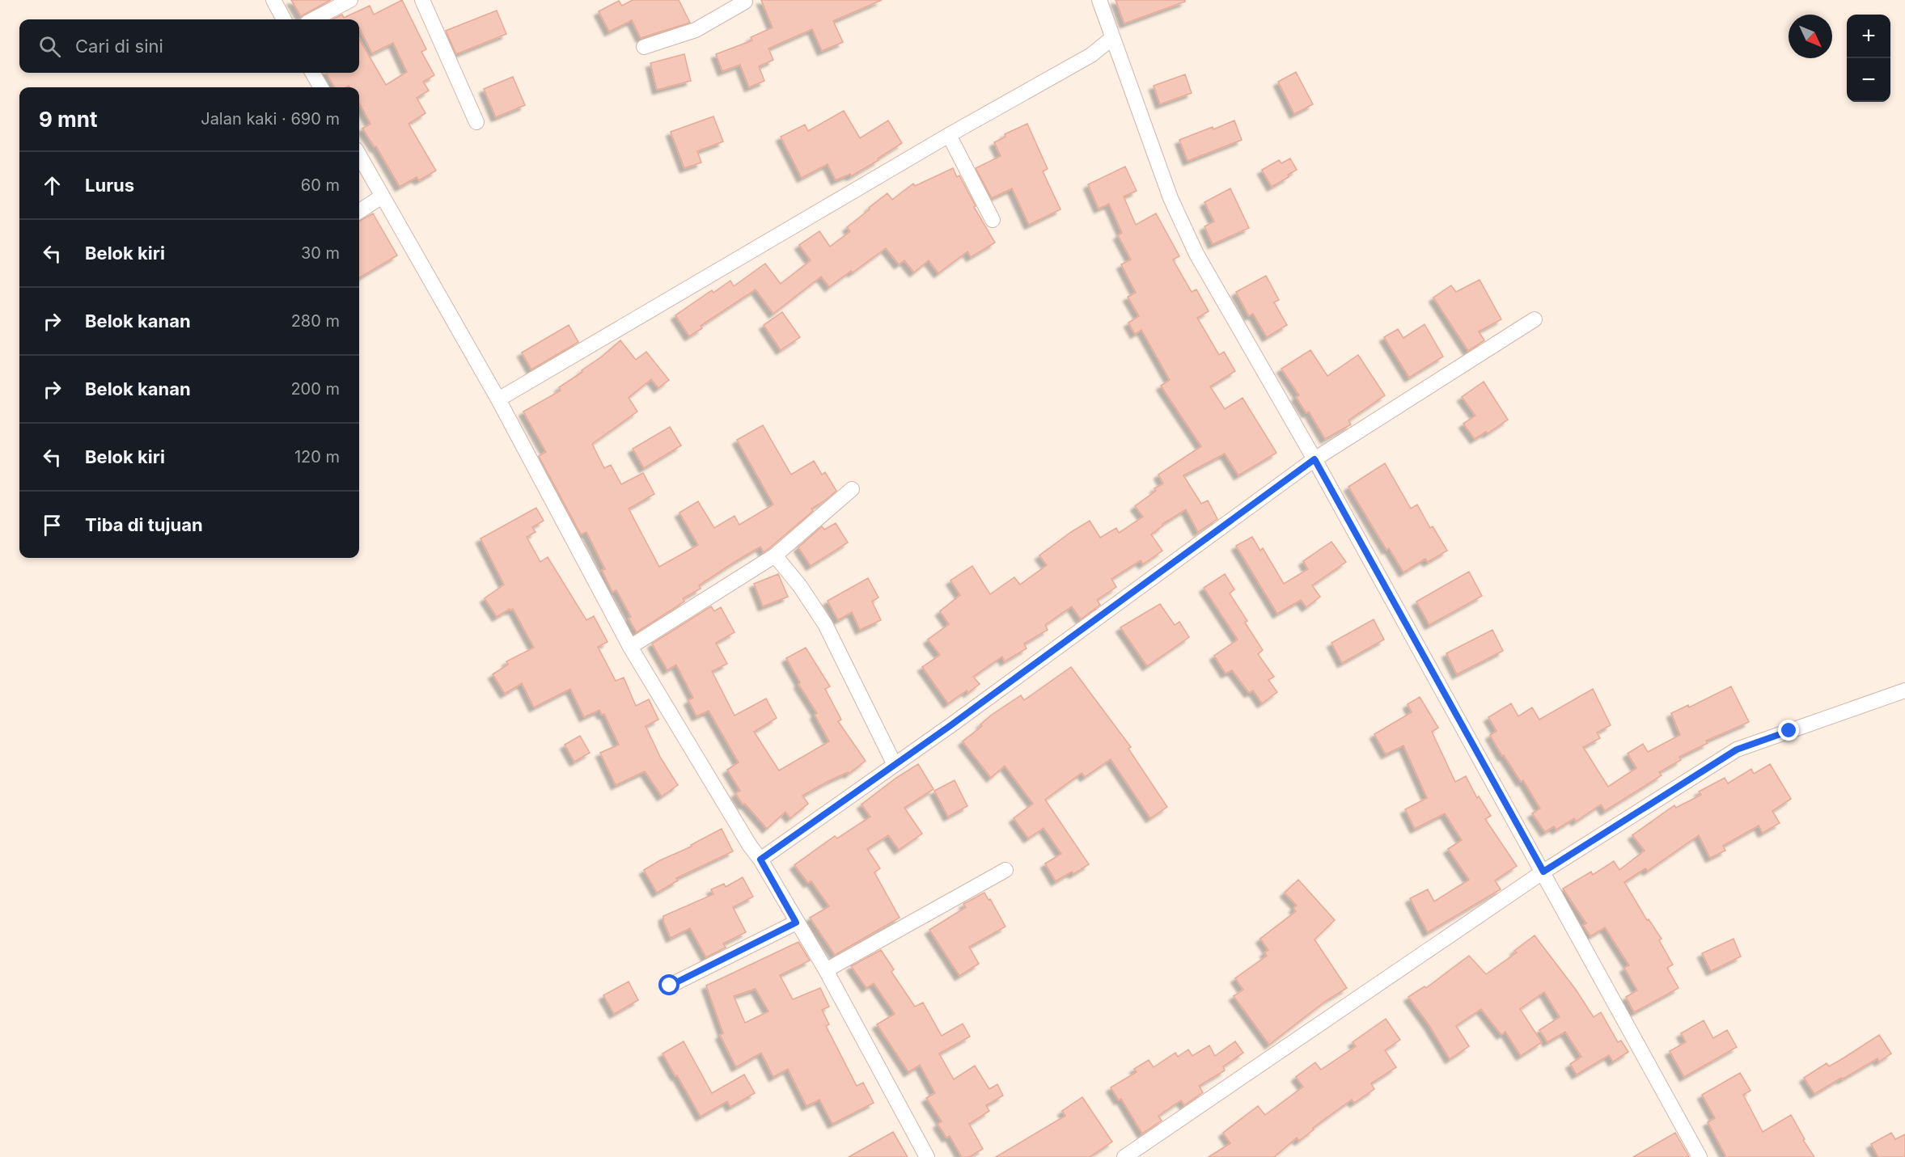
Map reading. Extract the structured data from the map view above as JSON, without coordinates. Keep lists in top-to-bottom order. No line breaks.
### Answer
{"north":"bottom right","page":{"map_buttons":["+","−"],"search":"Cari di sini","heading":["9 mnt","Jalan kaki · 690 m"],"list":[["Lurus","60 m"],["Belok kiri","30 m"],["Belok kanan","280 m"],["Belok kanan","200 m"],["Belok kiri","120 m"],"Tiba di tujuan"]}}
